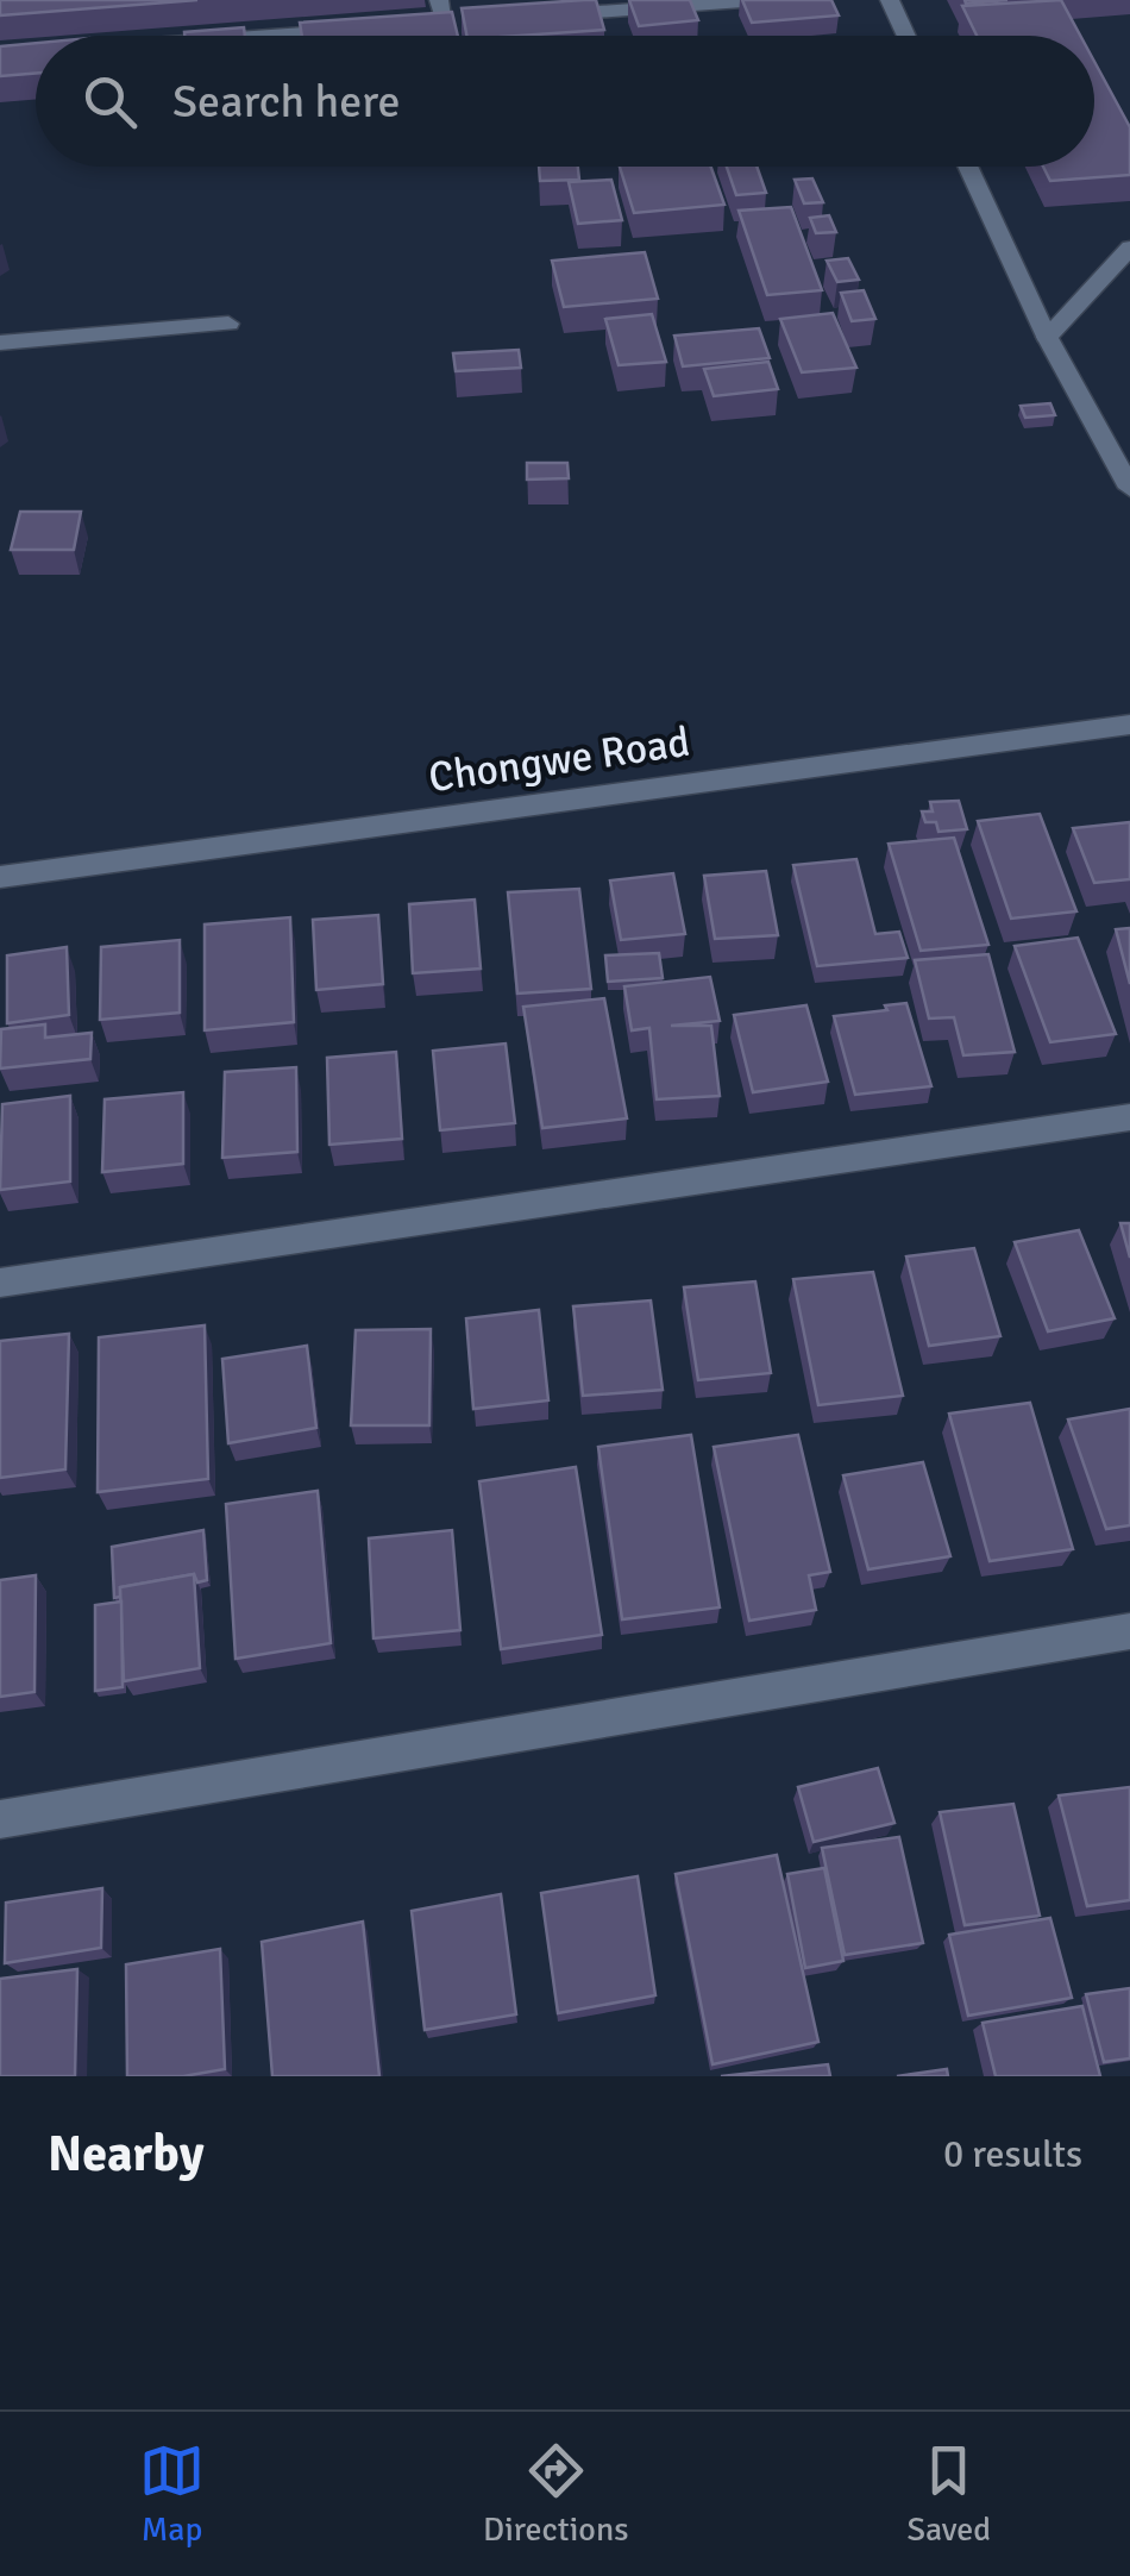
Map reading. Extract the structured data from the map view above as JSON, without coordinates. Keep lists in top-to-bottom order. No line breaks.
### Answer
{"streets":{"street":["Chongwe Road"]},"page":{"search":"Search here","heading":["Nearby","0 results"],"nav":["Map","Directions","Saved"]}}
